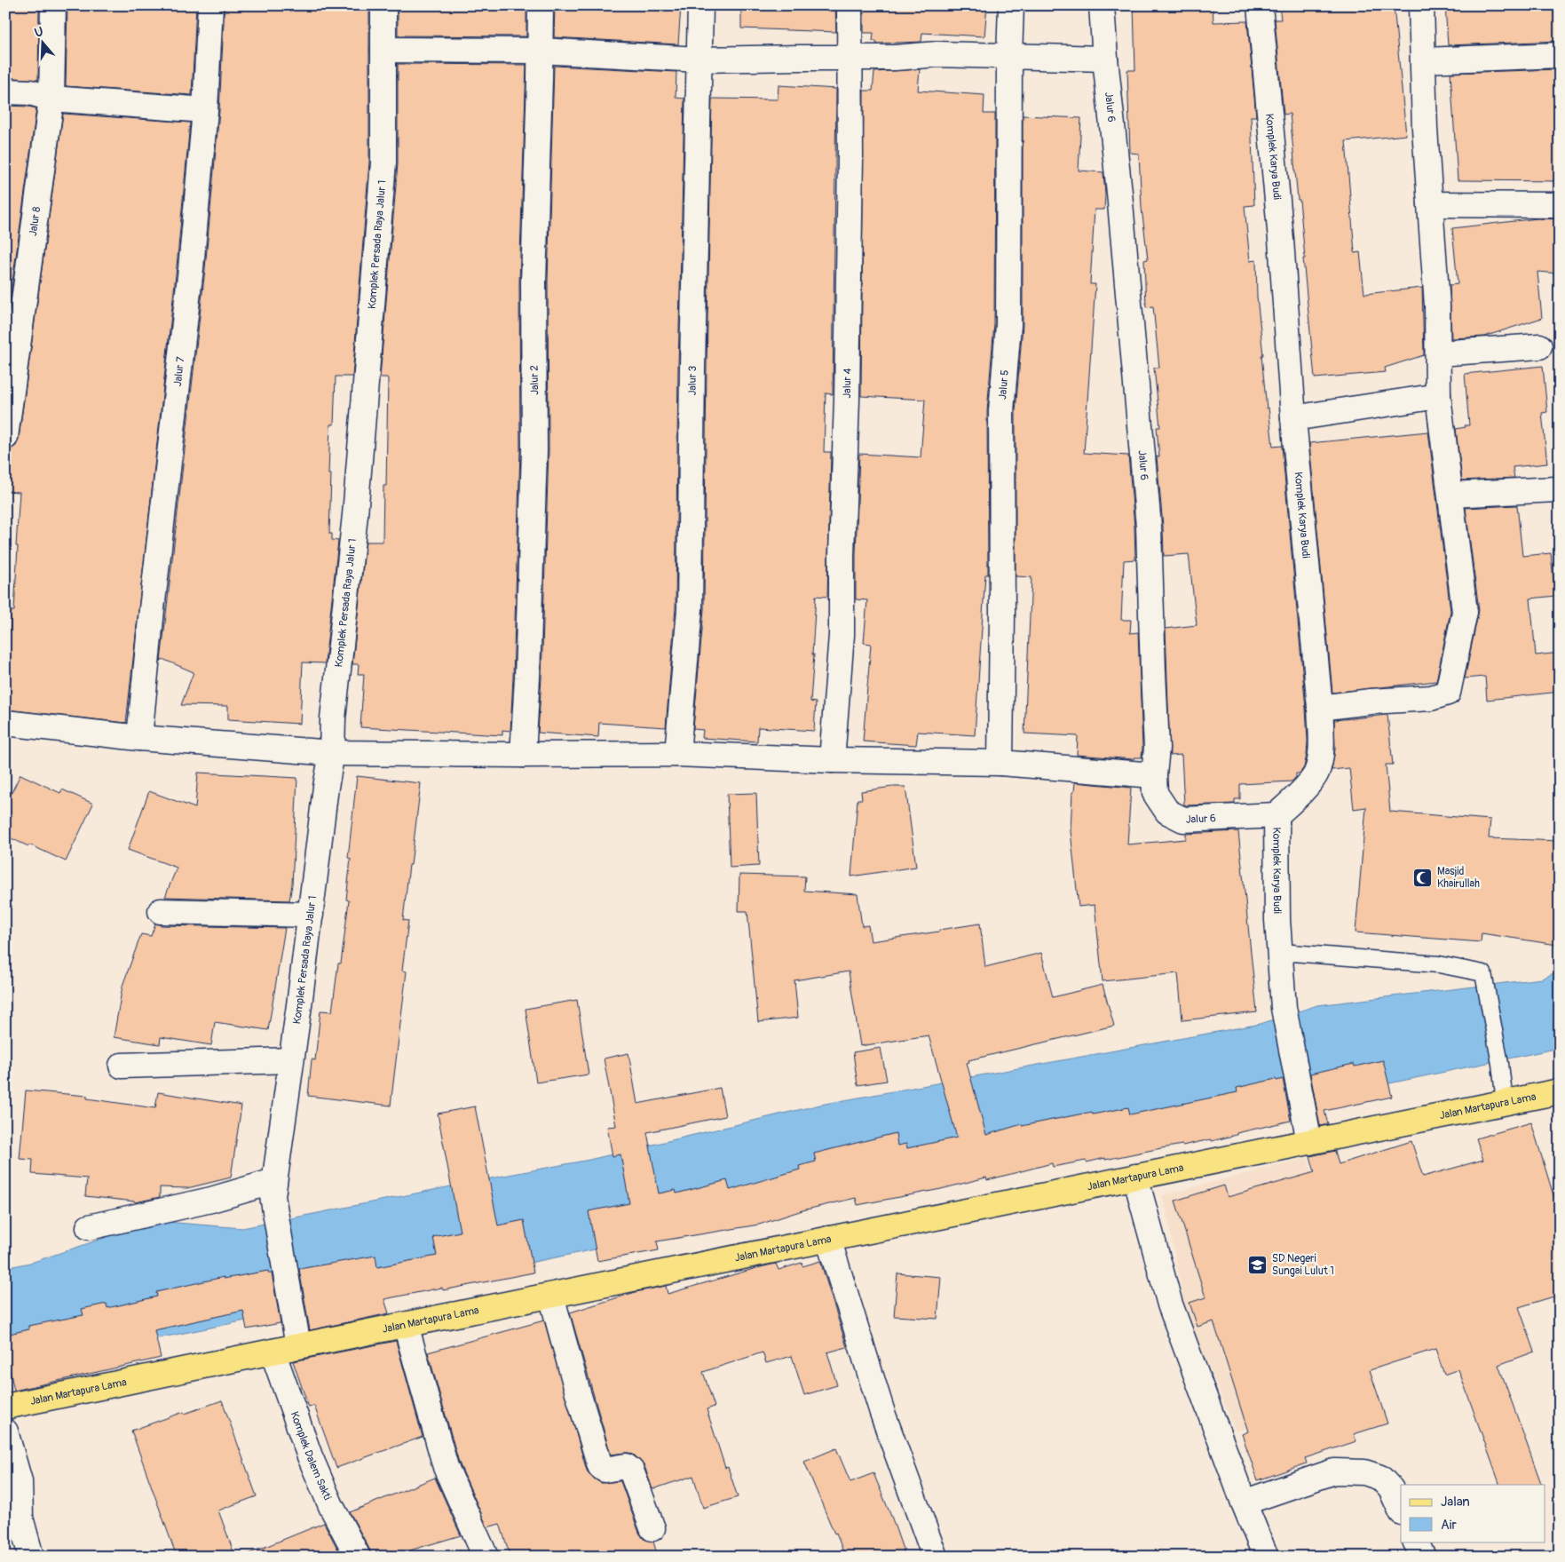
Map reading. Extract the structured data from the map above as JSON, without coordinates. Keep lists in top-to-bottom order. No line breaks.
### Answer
{"streets":{"main road":["Jalan Martapura Lama"],"street":["Jalur 6","Komplek Karya Budi","Jalur 8","Komplek Persada Raya Jalur 1","Jalur 7","Jalur 2","Jalur 3","Jalur 4","Jalur 5","Komplek Dalem Sakti"]},"crossings":[["Jalur 6","Komplek Karya Budi"],["Komplek Karya Budi","Jalan Martapura Lama"],["Komplek Persada Raya Jalur 1","Jalan Martapura Lama"],["Jalan Martapura Lama","Komplek Dalem Sakti"]],"places":{"mosque":["Masjid Khairullah"],"school or university":["SD Negeri Sungai Lulut 1"]},"legend":["Jalan","Air"],"north":"top"}
